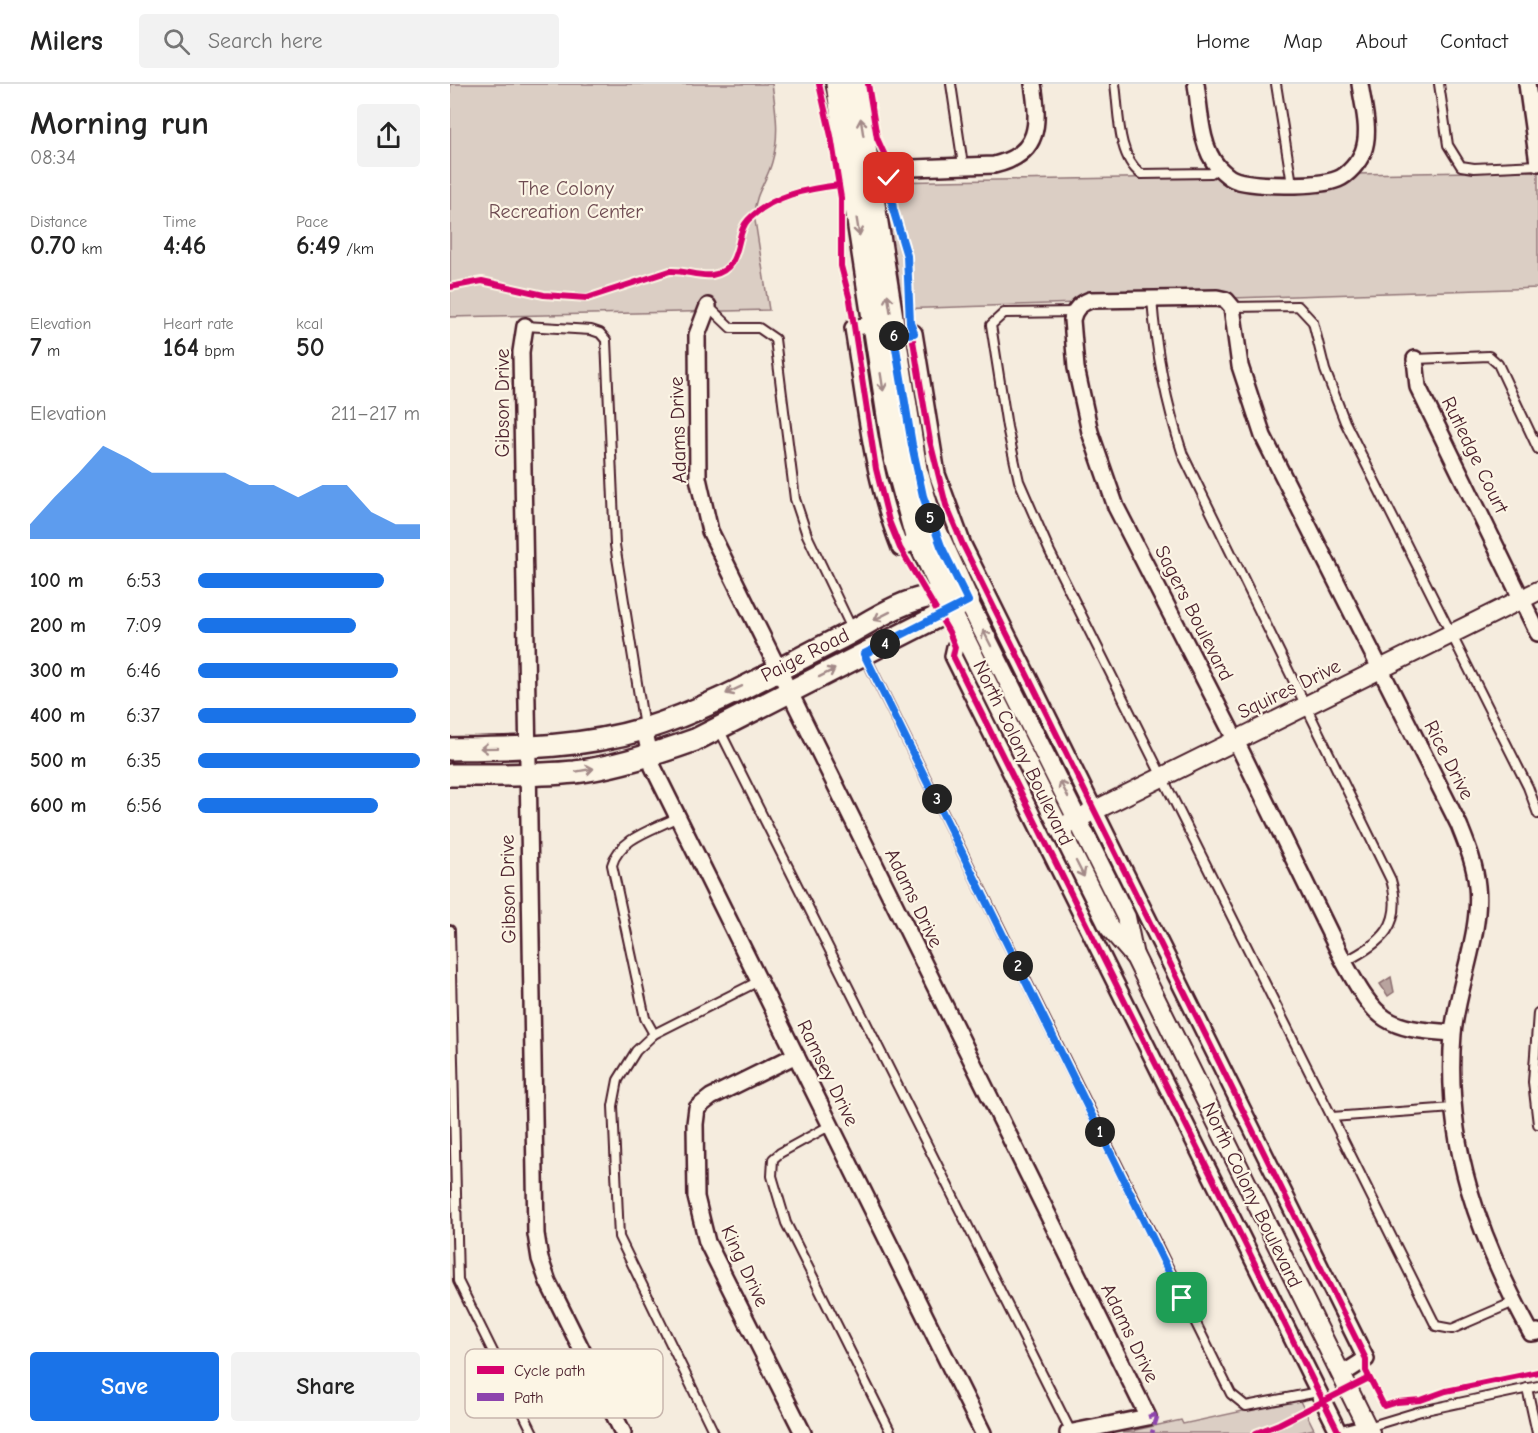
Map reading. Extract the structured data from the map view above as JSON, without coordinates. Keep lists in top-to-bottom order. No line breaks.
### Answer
{"streets":{"main road":["Paige Road","North Colony Boulevard"],"street":["Gibson Drive","Adams Drive","Rutledge Court","Sagers Boulevard","Squires Drive","Rice Drive","Ramsey Drive","King Drive"]},"crossings":[["Gibson Drive","Paige Road"],["Adams Drive","Paige Road"],["Rutledge Court","Squires Drive"],["Sagers Boulevard","Squires Drive"],["Sagers Boulevard","Rice Drive"],["Paige Road","North Colony Boulevard"],["Paige Road","Ramsey Drive"],["Squires Drive","North Colony Boulevard"],["Squires Drive","Rice Drive"],["Ramsey Drive","King Drive"]],"parks":["The Colony Recreation Center"],"legend":["Cycle path","Path"],"page":{"header":"Milers","search":"Search here","nav":["Home","Map","About","Contact"],"heading":["Morning run","08:34"],"stats":[["Distance","0.70 km"],["Time","4:46"],["Pace","6:49 /km"],["Elevation","7 m"],["Heart rate","164 bpm"],["kcal","50"]],"pins":["6","5","4","3","2","1"],"chart":["Elevation","211–217 m"],"list":[{"name":"100 m","note":"6:53"},{"name":"200 m","note":"7:09"},{"name":"300 m","note":"6:46"},{"name":"400 m","note":"6:37"},{"name":"500 m","note":"6:35"},{"name":"600 m","note":"6:56"}],"buttons":["Save","Share"]}}
